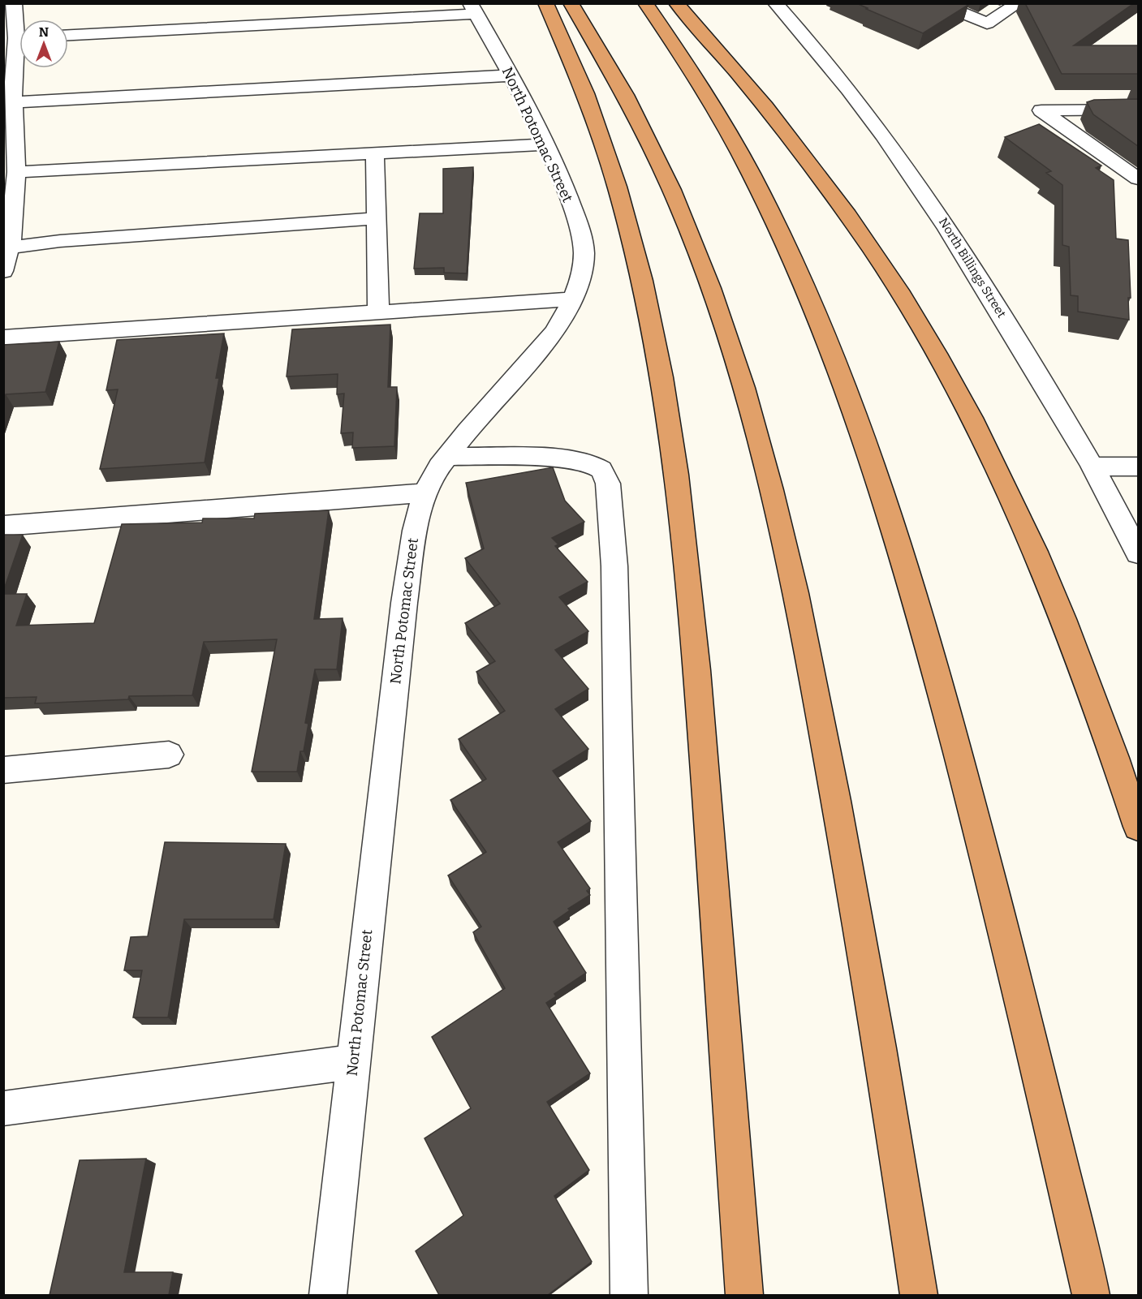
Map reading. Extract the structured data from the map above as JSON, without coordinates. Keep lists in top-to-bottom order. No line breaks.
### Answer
{"streets":{"street":["North Potomac Street","North Billings Street"]},"north":"top"}
